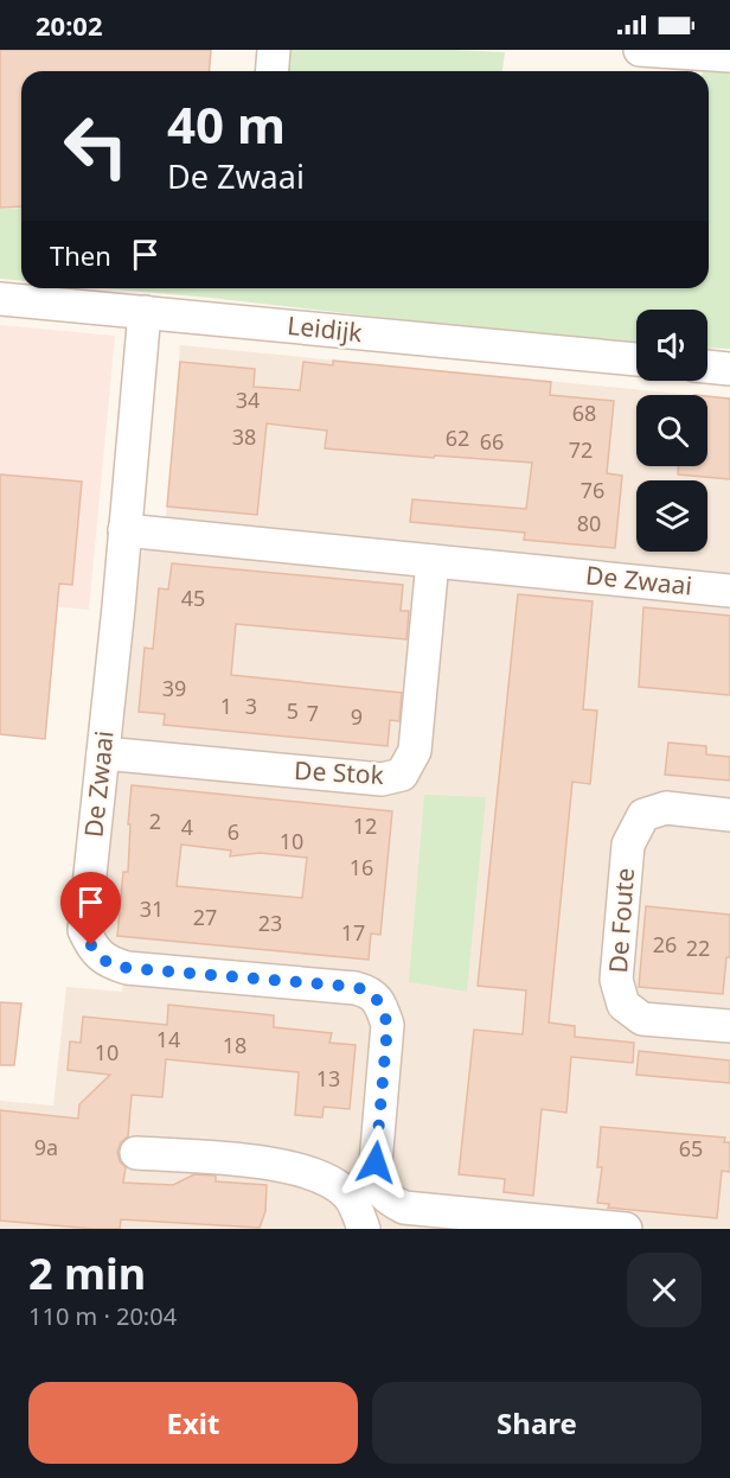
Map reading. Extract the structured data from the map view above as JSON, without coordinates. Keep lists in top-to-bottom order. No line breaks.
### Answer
{"streets":{"street":["Leidijk","De Zwaai","De Stok","De Foute"]},"crossings":[["Leidijk","De Zwaai"],["De Zwaai","De Stok"]],"house_numbers":["34","68","38","62","66","72","76","80","45","39","1","3","5","7","9","2","12","4","6","10","16","31","27","23","17","26","22","14","18","10","13","9a","65"],"page":{"status":"20:02","turn":["40 m","De Zwaai"],"then":"Then","heading":["2 min","110 m · 20:04"],"buttons":["Exit","Share"]}}
